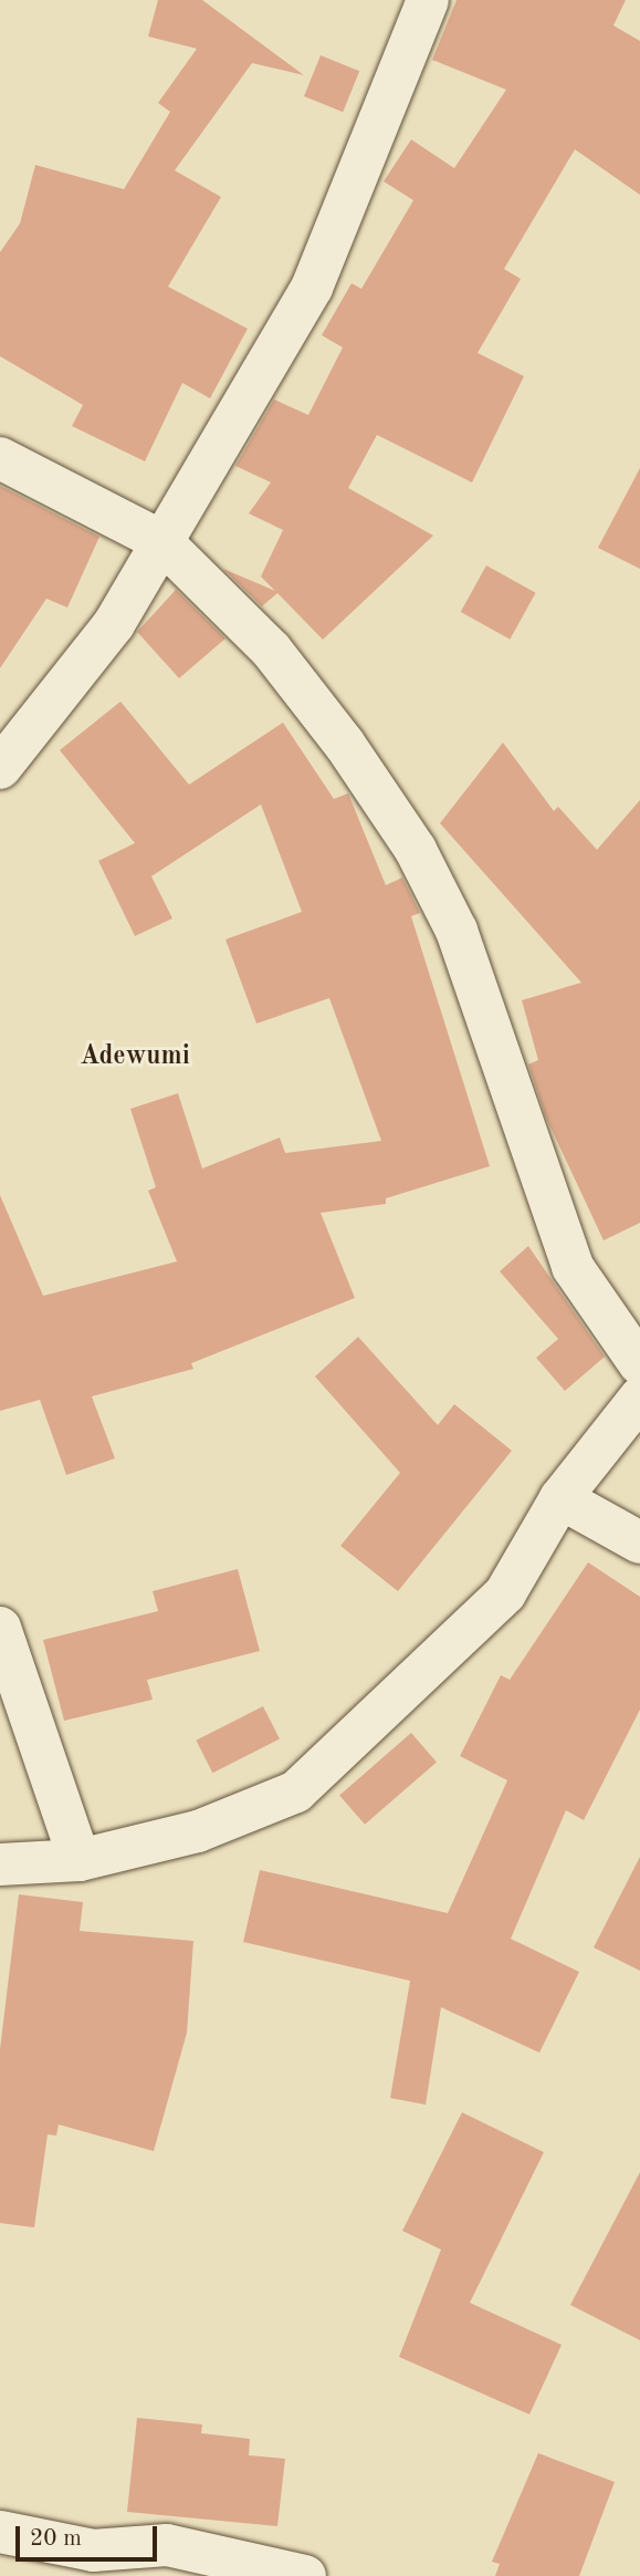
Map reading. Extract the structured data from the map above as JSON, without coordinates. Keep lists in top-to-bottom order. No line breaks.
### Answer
{"districts":["Adewumi"],"scale_bar":"20 m"}
